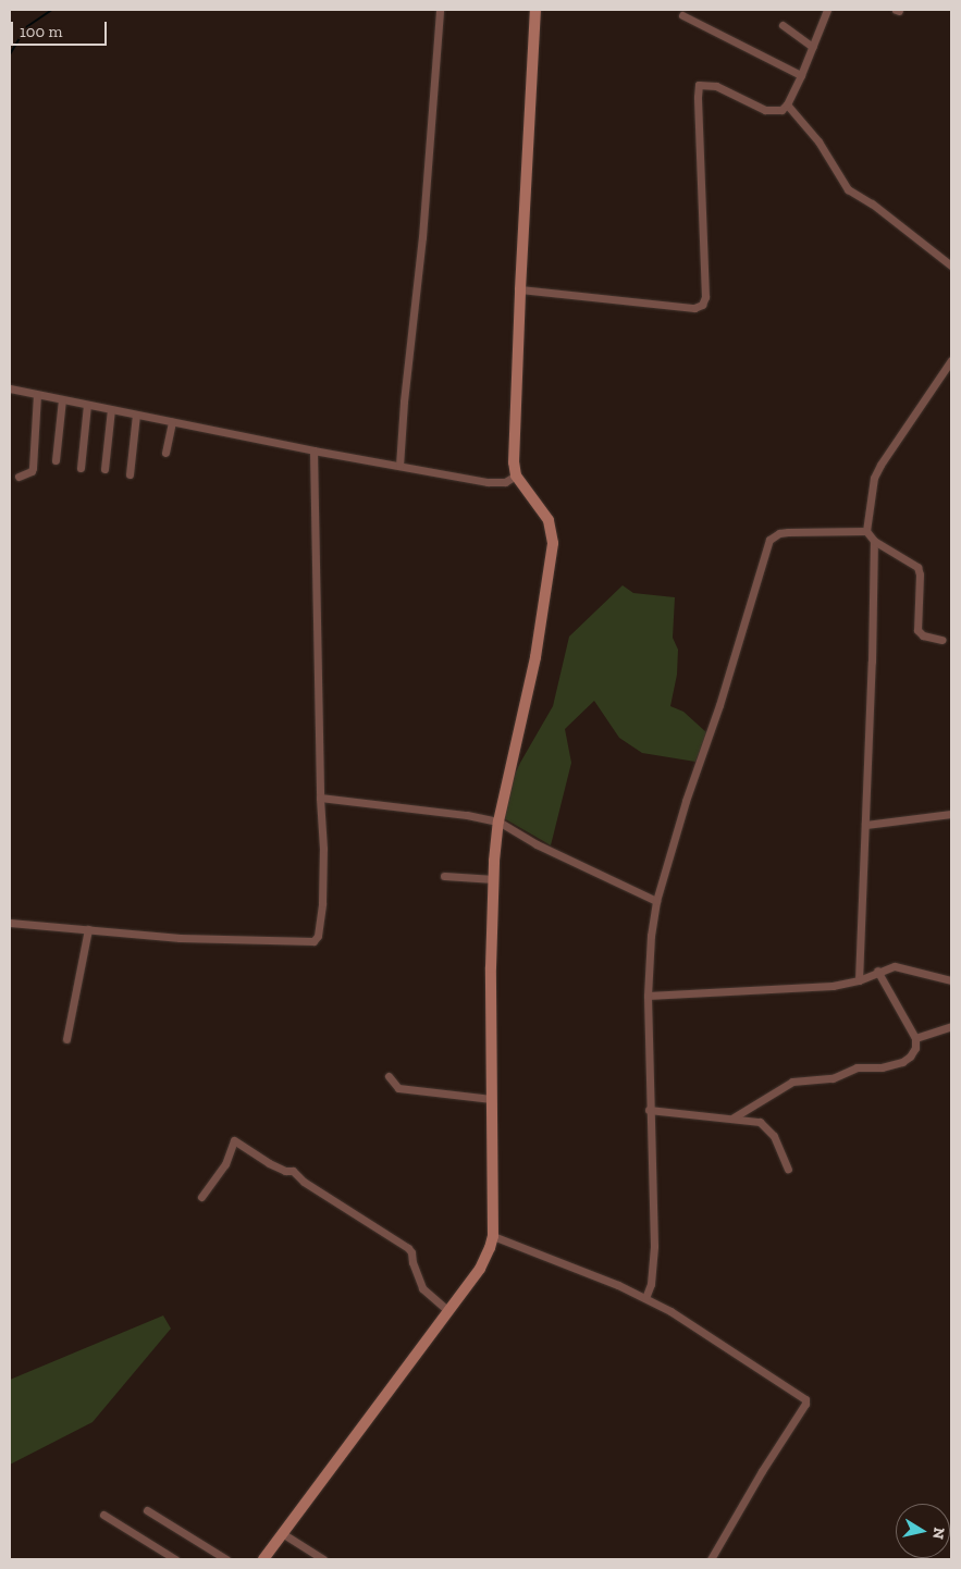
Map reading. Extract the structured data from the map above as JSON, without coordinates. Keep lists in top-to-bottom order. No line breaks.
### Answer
{"scale_bar":"100 m","north":"right"}
